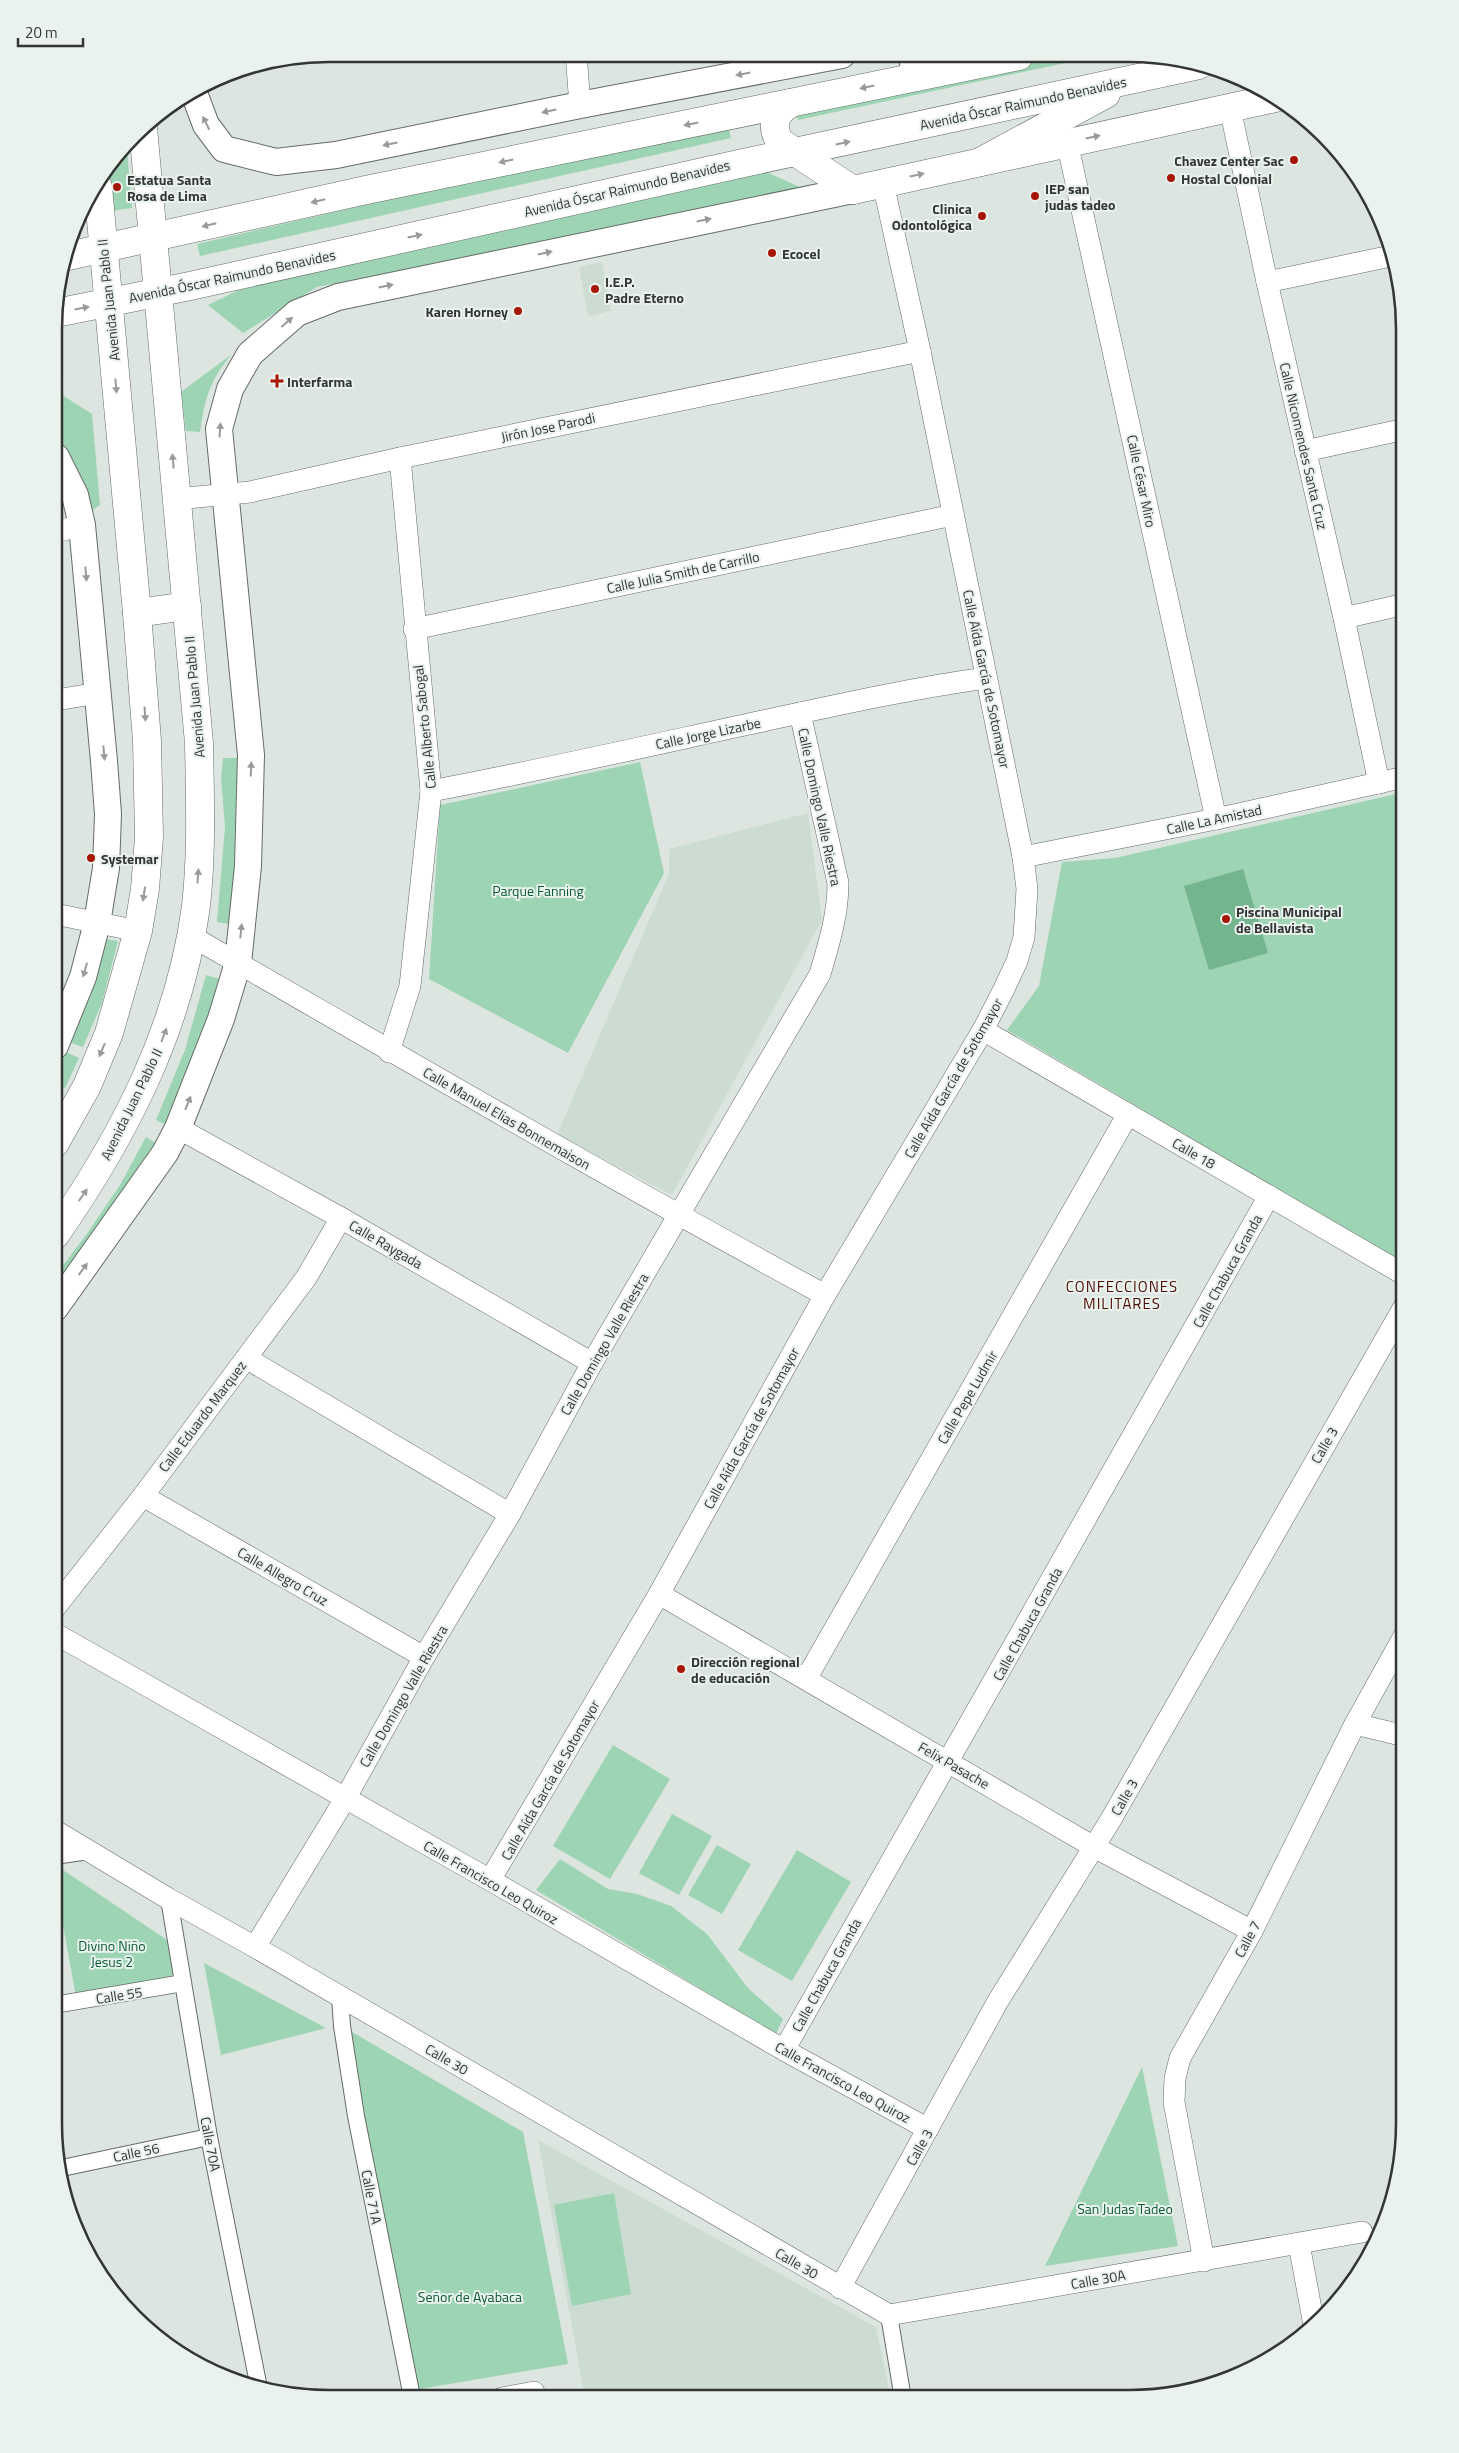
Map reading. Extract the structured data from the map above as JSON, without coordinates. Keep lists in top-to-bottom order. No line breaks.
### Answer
{"streets":{"main road":["Avenida Óscar Raimundo Benavides","Avenida Juan Pablo II"],"street":["Jirón Jose Parodi","Calle Nicomendes Santa Cruz","Calle César Miro","Calle Julia Smith de Carrillo","Calle Aída García de Sotomayor","Calle Alberto Sabogal","Calle Jorge Lizarbe","Calle Domingo Valle Riestra","Calle La Amistad","Calle Manuel Elias Bonnemaison","Calle 18","Calle Raygada","Calle Chabuca Granda","Calle Pepe Ludmir","Calle Eduardo Marquez","Calle 3","Calle Allegro Cruz","Felix Pasache","Calle Francisco Leo Quiroz","Calle 7","Calle 55","Calle 30","Calle 70A","Calle 56","Calle 71A","Calle 30A"]},"crossings":[["Avenida Óscar Raimundo Benavides","Avenida Juan Pablo II"],["Avenida Juan Pablo II","Jirón Jose Parodi"],["Avenida Juan Pablo II","Calle Manuel Elias Bonnemaison"],["Jirón Jose Parodi","Calle Aída García de Sotomayor"],["Jirón Jose Parodi","Calle Alberto Sabogal"],["Calle Nicomendes Santa Cruz","Calle La Amistad"],["Calle César Miro","Calle La Amistad"],["Calle Julia Smith de Carrillo","Calle Aída García de Sotomayor"],["Calle Julia Smith de Carrillo","Calle Alberto Sabogal"],["Calle Aída García de Sotomayor","Calle Jorge Lizarbe"],["Calle Aída García de Sotomayor","Calle La Amistad"],["Calle Aída García de Sotomayor","Calle Manuel Elias Bonnemaison"],["Calle Aída García de Sotomayor","Calle 18"],["Calle Aída García de Sotomayor","Felix Pasache"],["Calle Aída García de Sotomayor","Calle Francisco Leo Quiroz"],["Calle Alberto Sabogal","Calle Jorge Lizarbe"],["Calle Alberto Sabogal","Calle Manuel Elias Bonnemaison"],["Calle Jorge Lizarbe","Calle Domingo Valle Riestra"],["Calle Domingo Valle Riestra","Calle Manuel Elias Bonnemaison"],["Calle Domingo Valle Riestra","Calle Raygada"],["Calle Domingo Valle Riestra","Calle Allegro Cruz"],["Calle Domingo Valle Riestra","Calle Francisco Leo Quiroz"],["Calle Domingo Valle Riestra","Calle 30"],["Calle 18","Calle Chabuca Granda"],["Calle 18","Calle Pepe Ludmir"],["Calle Raygada","Calle Eduardo Marquez"],["Calle Chabuca Granda","Felix Pasache"],["Calle Chabuca Granda","Calle Francisco Leo Quiroz"],["Calle Pepe Ludmir","Felix Pasache"],["Calle Eduardo Marquez","Calle Allegro Cruz"],["Calle 3","Felix Pasache"],["Calle 3","Calle Francisco Leo Quiroz"],["Calle 3","Calle 30"],["Felix Pasache","Calle 7"],["Calle 7","Calle 30A"],["Calle 55","Calle 70A"],["Calle 30","Calle 70A"],["Calle 30","Calle 71A"],["Calle 70A","Calle 56"]],"districts":["CONFECCIONES MILITARES"],"parks":["Parque Fanning","Divino Niño Jesus 2","San Judas Tadeo","Señor de Ayabaca"],"places":{"other":["Chavez Center Sac","Hostal Colonial","Estatua Santa Rosa de Lima","IEP san judas tadeo","Clinica Odontológica","Ecocel","I.E.P. Padre Eterno","Karen Horney","Systemar","Piscina Municipal de Bellavista","Dirección regional de educación"],"health":["Interfarma"]},"scale_bar":"20 m"}
